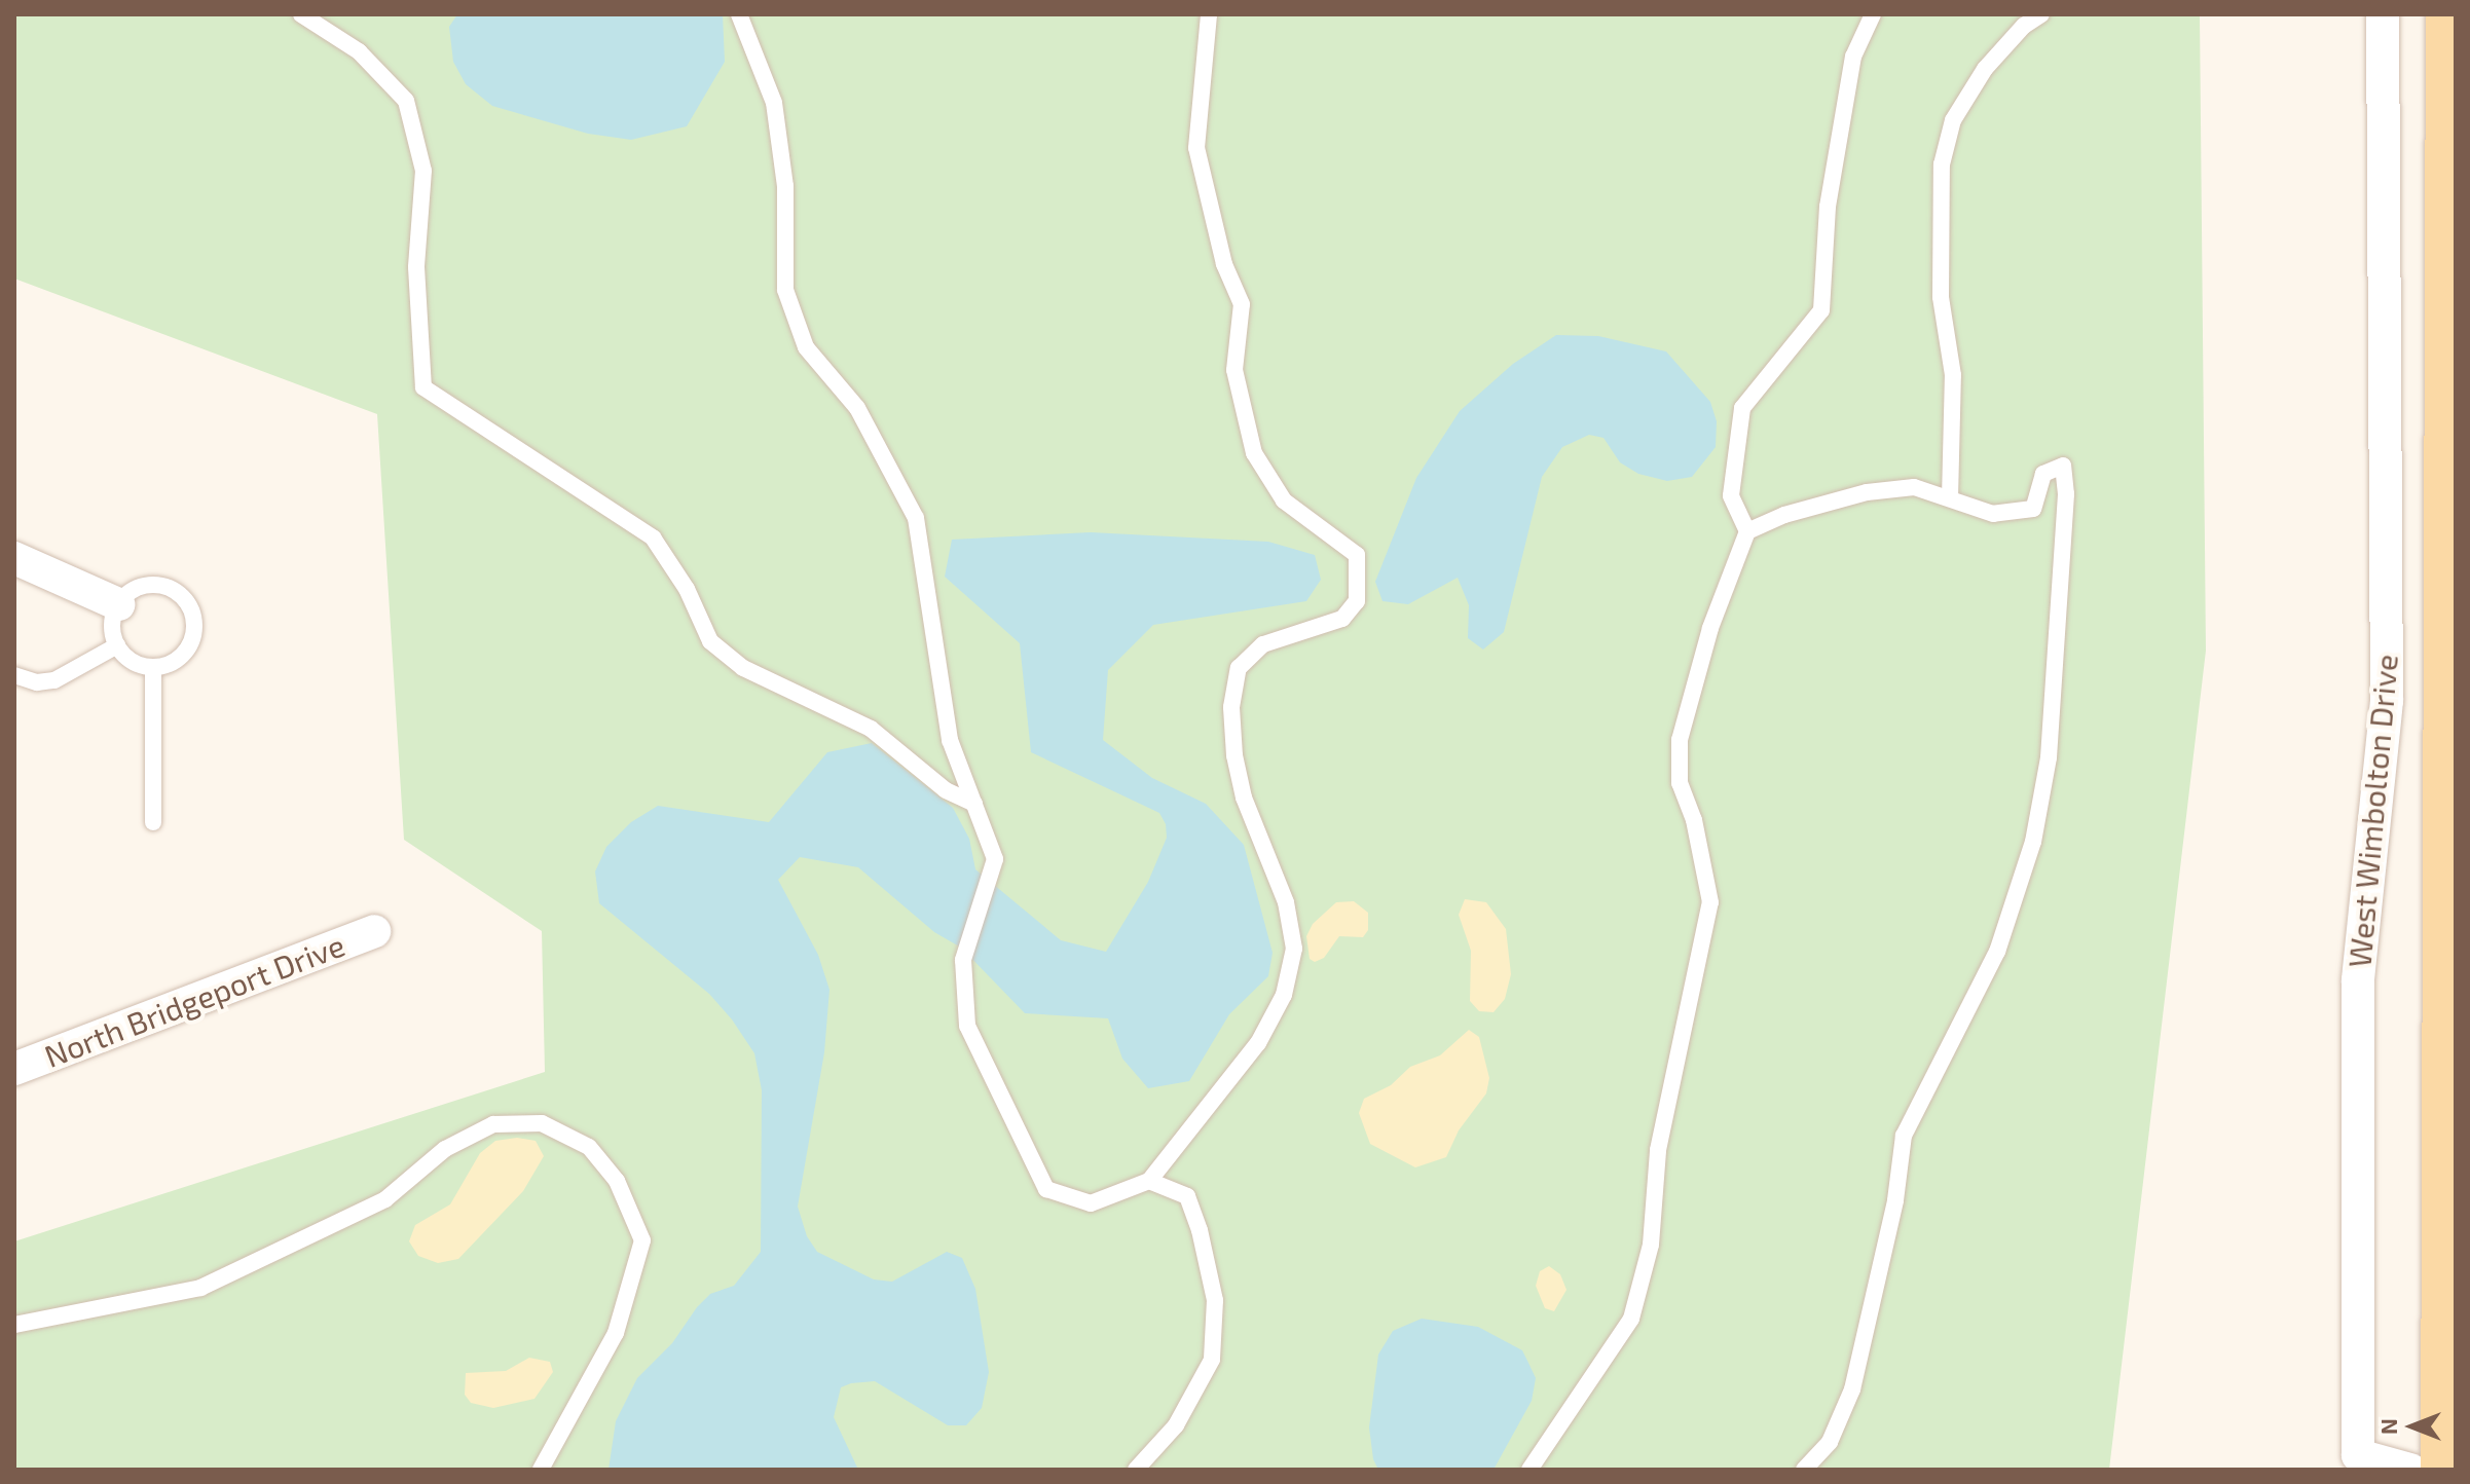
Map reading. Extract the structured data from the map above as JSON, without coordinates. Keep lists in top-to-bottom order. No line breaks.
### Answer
{"streets":{"street":["West Wimbolton Drive","North Bridgeport Drive"]},"north":"left"}
